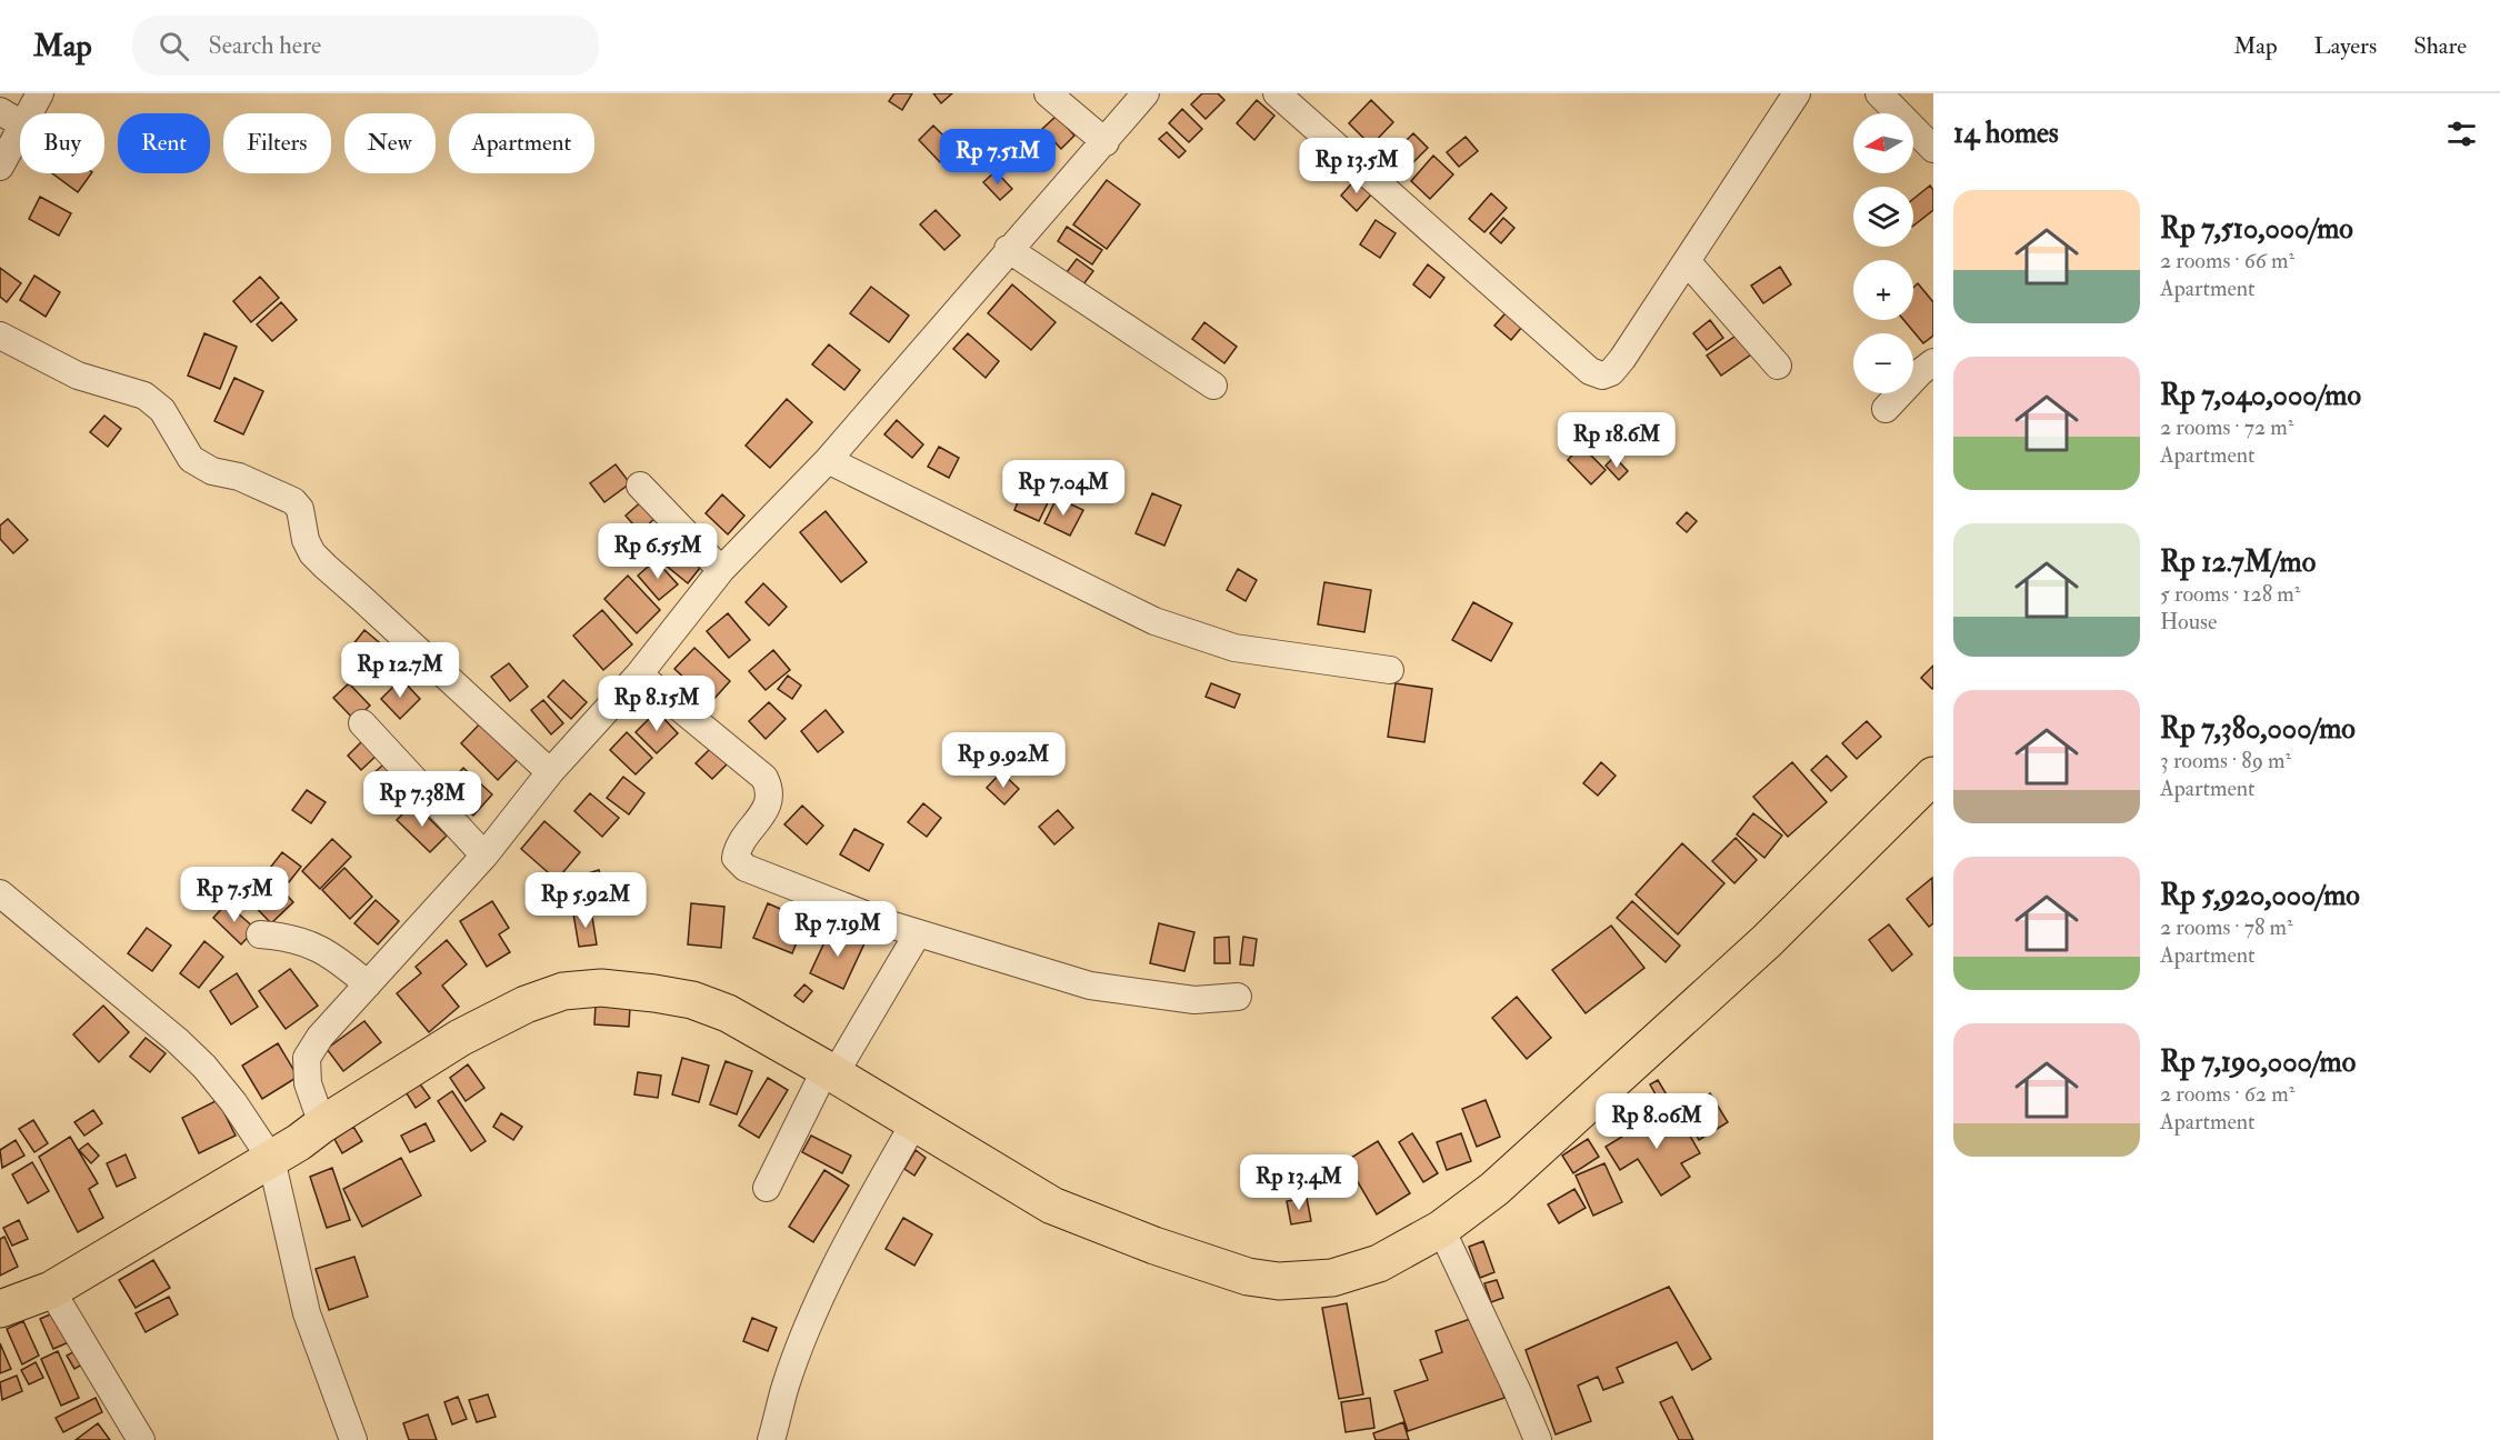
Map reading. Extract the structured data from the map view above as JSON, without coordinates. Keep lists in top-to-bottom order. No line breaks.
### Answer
{"north":"left","page":{"header":"Map","search":"Search here","nav":["Map","Layers","Share"],"heading":"14 homes","map_buttons":["+","−"],"chip":["Buy","Rent","Filters","New","Apartment"],"price":["Rp 7.51M","Rp 13.5M","Rp 18.6M","Rp 7.04M","Rp 6.55M","Rp 12.7M","Rp 8.15M","Rp 9.92M","Rp 7.38M","Rp 7.5M","Rp 5.92M","Rp 7.19M","Rp 8.06M","Rp 13.4M"],"list":[{"name":"Rp 7,510,000/mo","note":"2 rooms · 66 m² · Apartment"},{"name":"Rp 7,040,000/mo","note":"2 rooms · 72 m² · Apartment"},{"name":"Rp 12.7M/mo","note":"5 rooms · 128 m² · House"},{"name":"Rp 7,380,000/mo","note":"3 rooms · 89 m² · Apartment"},{"name":"Rp 5,920,000/mo","note":"2 rooms · 78 m² · Apartment"},{"name":"Rp 7,190,000/mo","note":"2 rooms · 62 m² · Apartment"}]}}
